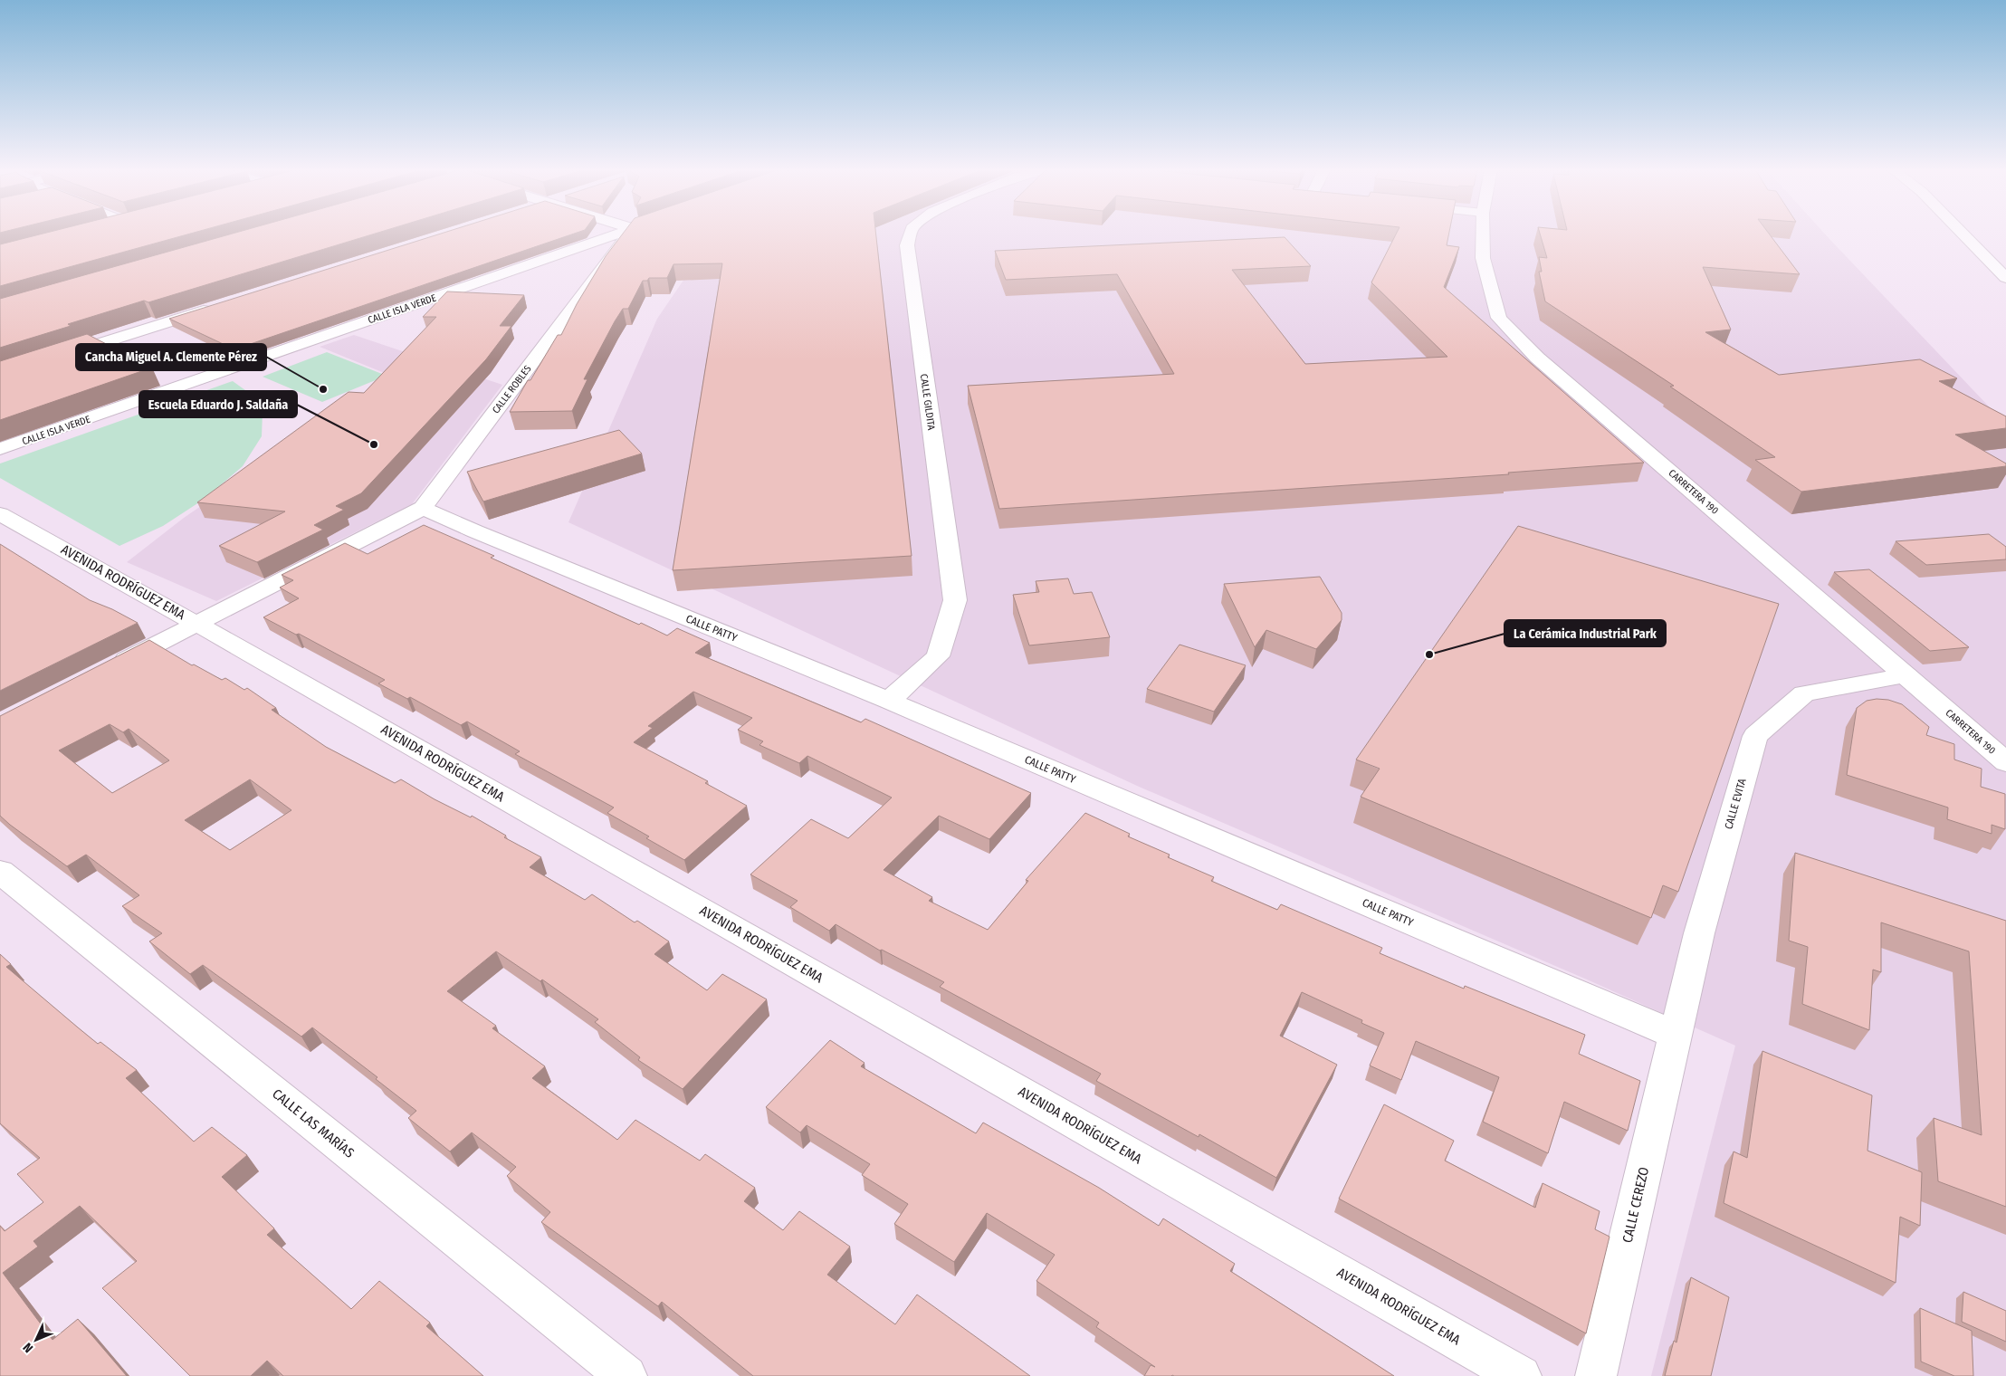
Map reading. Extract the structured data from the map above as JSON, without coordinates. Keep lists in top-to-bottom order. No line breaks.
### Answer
{"streets":{"main road":["CALLE ISLA VERDE","CALLE ROBLES","CALLE GILDITA","CARRETERA 190","AVENIDA RODRÍGUEZ EMA","CALLE PATTY","CALLE EVITA","CALLE LAS MARÍAS","CALLE CEREZO"]},"crossings":[["CALLE ROBLES","AVENIDA RODRÍGUEZ EMA"],["CALLE ROBLES","CALLE PATTY"],["CALLE GILDITA","CALLE PATTY"],["CARRETERA 190","CALLE EVITA"],["CALLE PATTY","CALLE EVITA"],["CALLE PATTY","CALLE CEREZO"],["CALLE EVITA","CALLE CEREZO"]],"places":["Cancha Miguel A. Clemente Pérez","Escuela Eduardo J. Saldaña","La Cerámica Industrial Park"],"north":"bottom left"}
